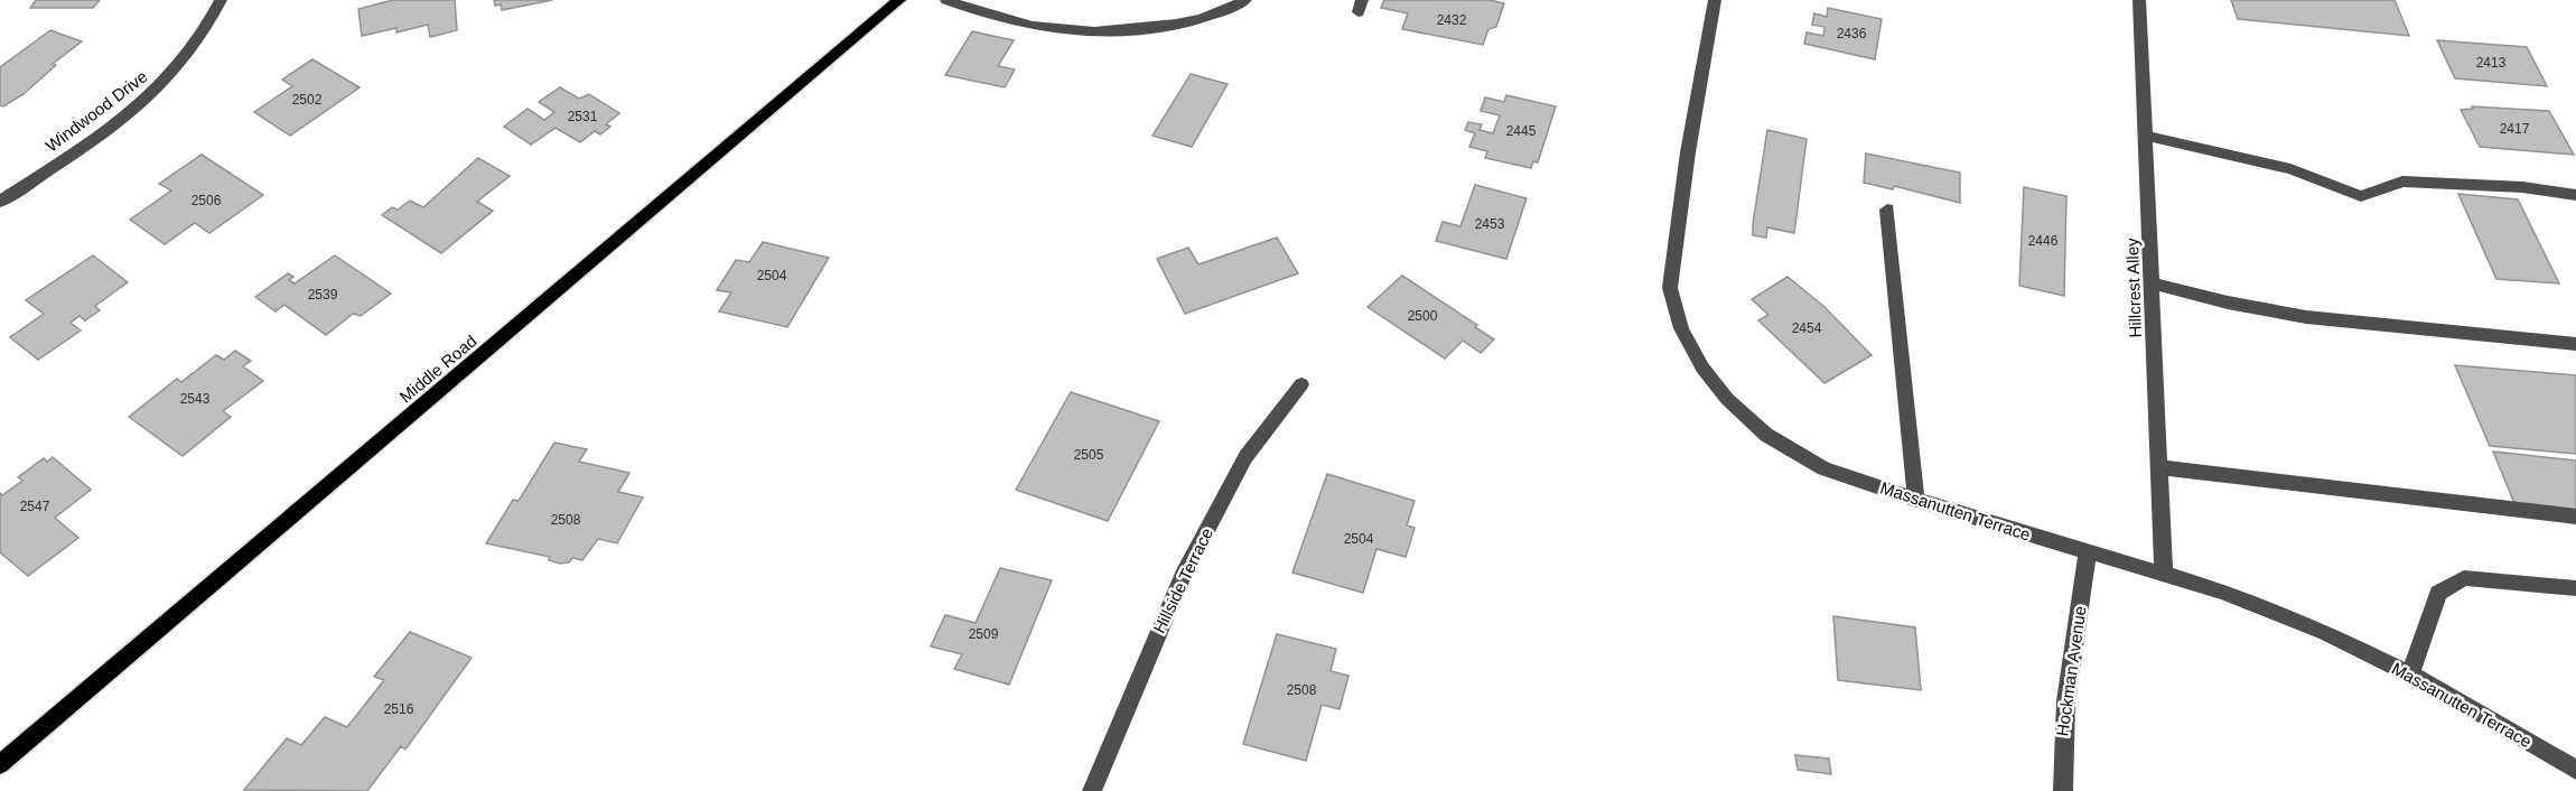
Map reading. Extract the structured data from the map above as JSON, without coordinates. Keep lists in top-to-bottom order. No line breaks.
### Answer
{"streets":{"main road":["Middle Road"],"street":["Windwood Drive","Hillcrest Alley","Massanutten Terrace","Hillside Terrace","Hockman Avenue"]},"crossings":[["Hillcrest Alley","Massanutten Terrace"],["Massanutten Terrace","Hockman Avenue"]],"house_numbers":["2432","2436","2413","2502","2531","2417","2445","2506","2453","2446","2504","2539","2500","2454","2543","2505","2547","2508","2504","2509","2508","2516"]}
